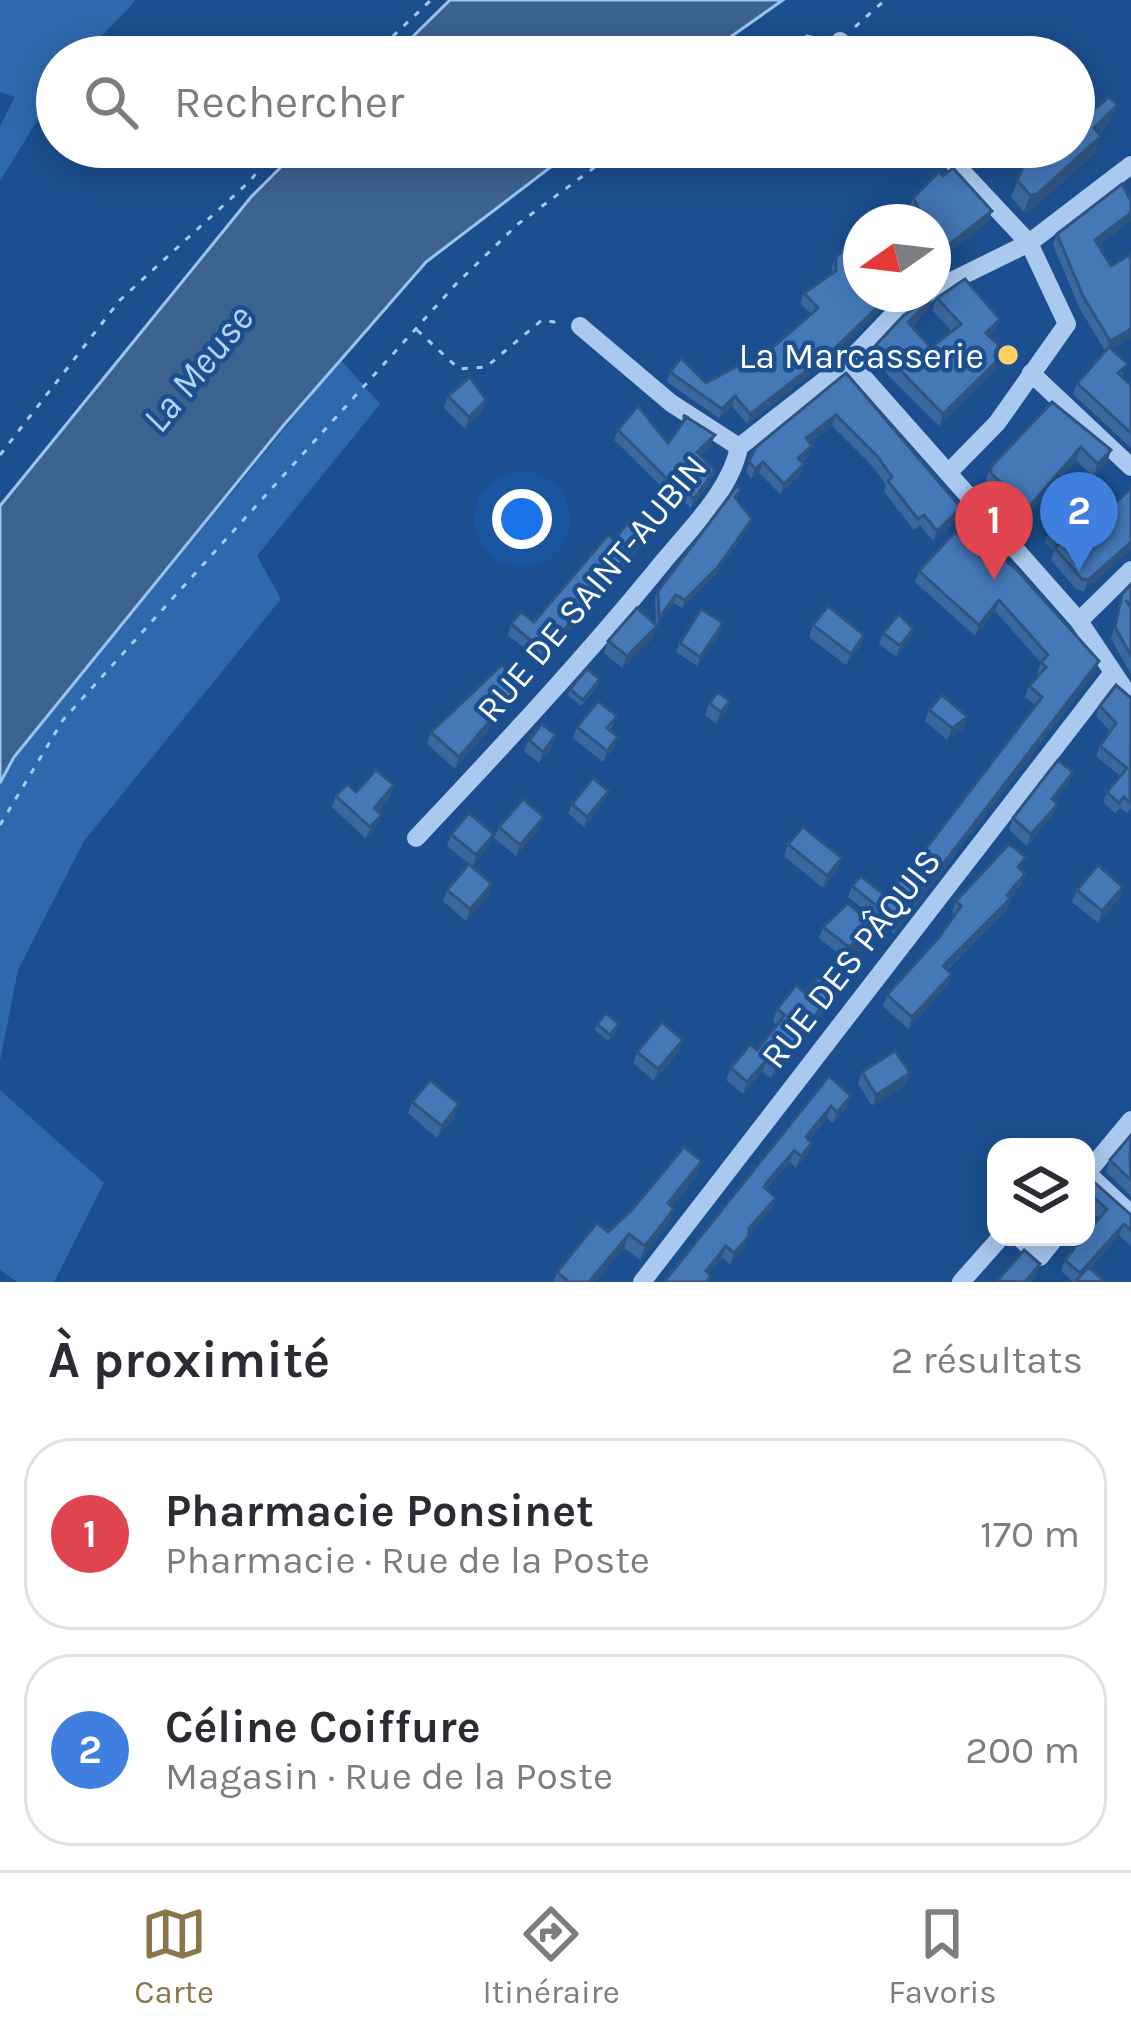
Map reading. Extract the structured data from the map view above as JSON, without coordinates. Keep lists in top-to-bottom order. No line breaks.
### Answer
{"streets":{"street":["RUE DE SAINT-AUBIN","RUE DES PÂQUIS"]},"water":["La Meuse"],"places":["La Marcasserie"],"north":"left","page":{"search":"Rechercher","pins":["2","1"],"heading":["À proximité","2 résultats"],"list":[{"mark":"1","name":"Pharmacie Ponsinet","note":"Pharmacie · Rue de la Poste","value":"170 m"},{"mark":"2","name":"Céline Coiffure","note":"Magasin · Rue de la Poste","value":"200 m"}],"nav":["Carte","Itinéraire","Favoris"]}}
